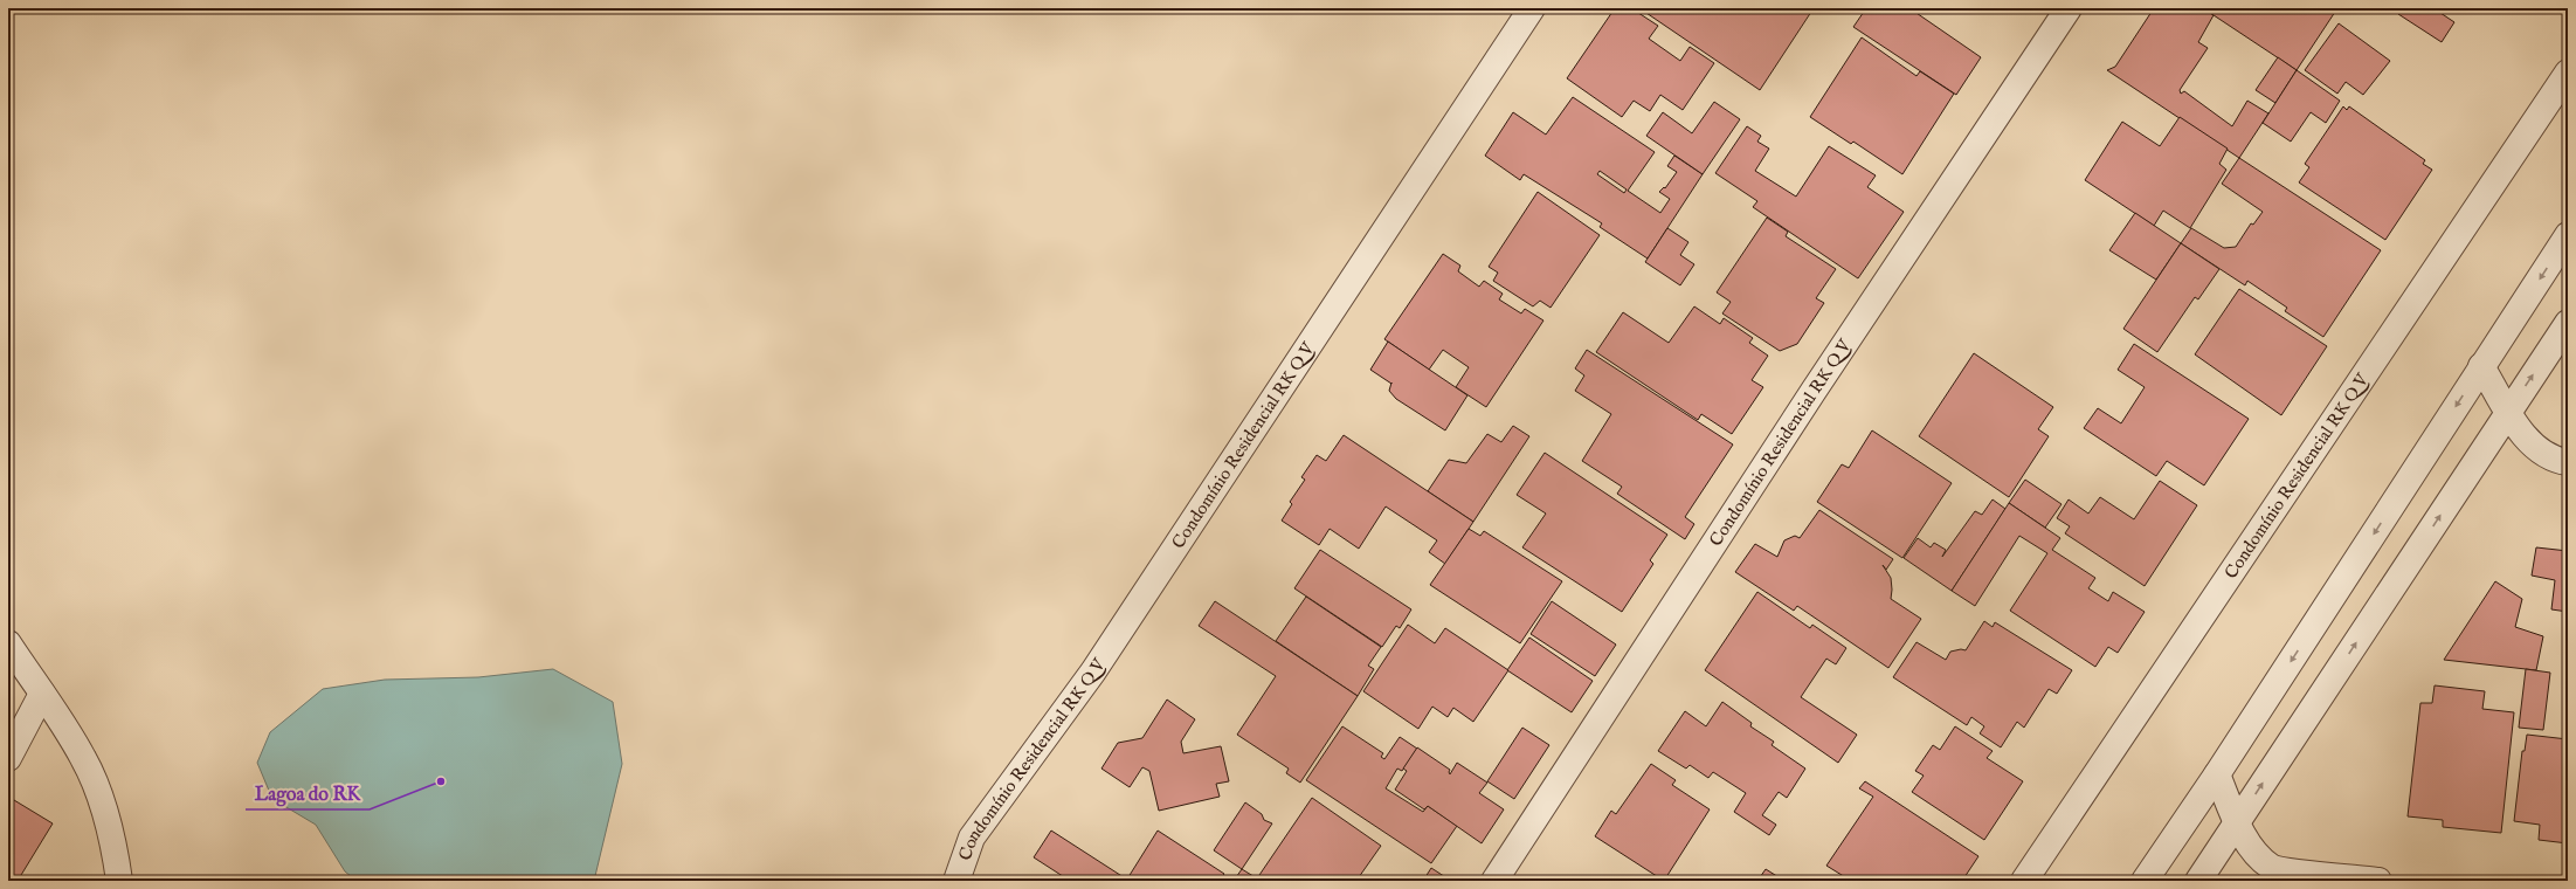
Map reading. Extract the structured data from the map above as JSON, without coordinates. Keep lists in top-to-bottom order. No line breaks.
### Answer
{"streets":{"street":["Condomínio Residencial RK Q V"]},"places":["Lagoa do RK"]}
